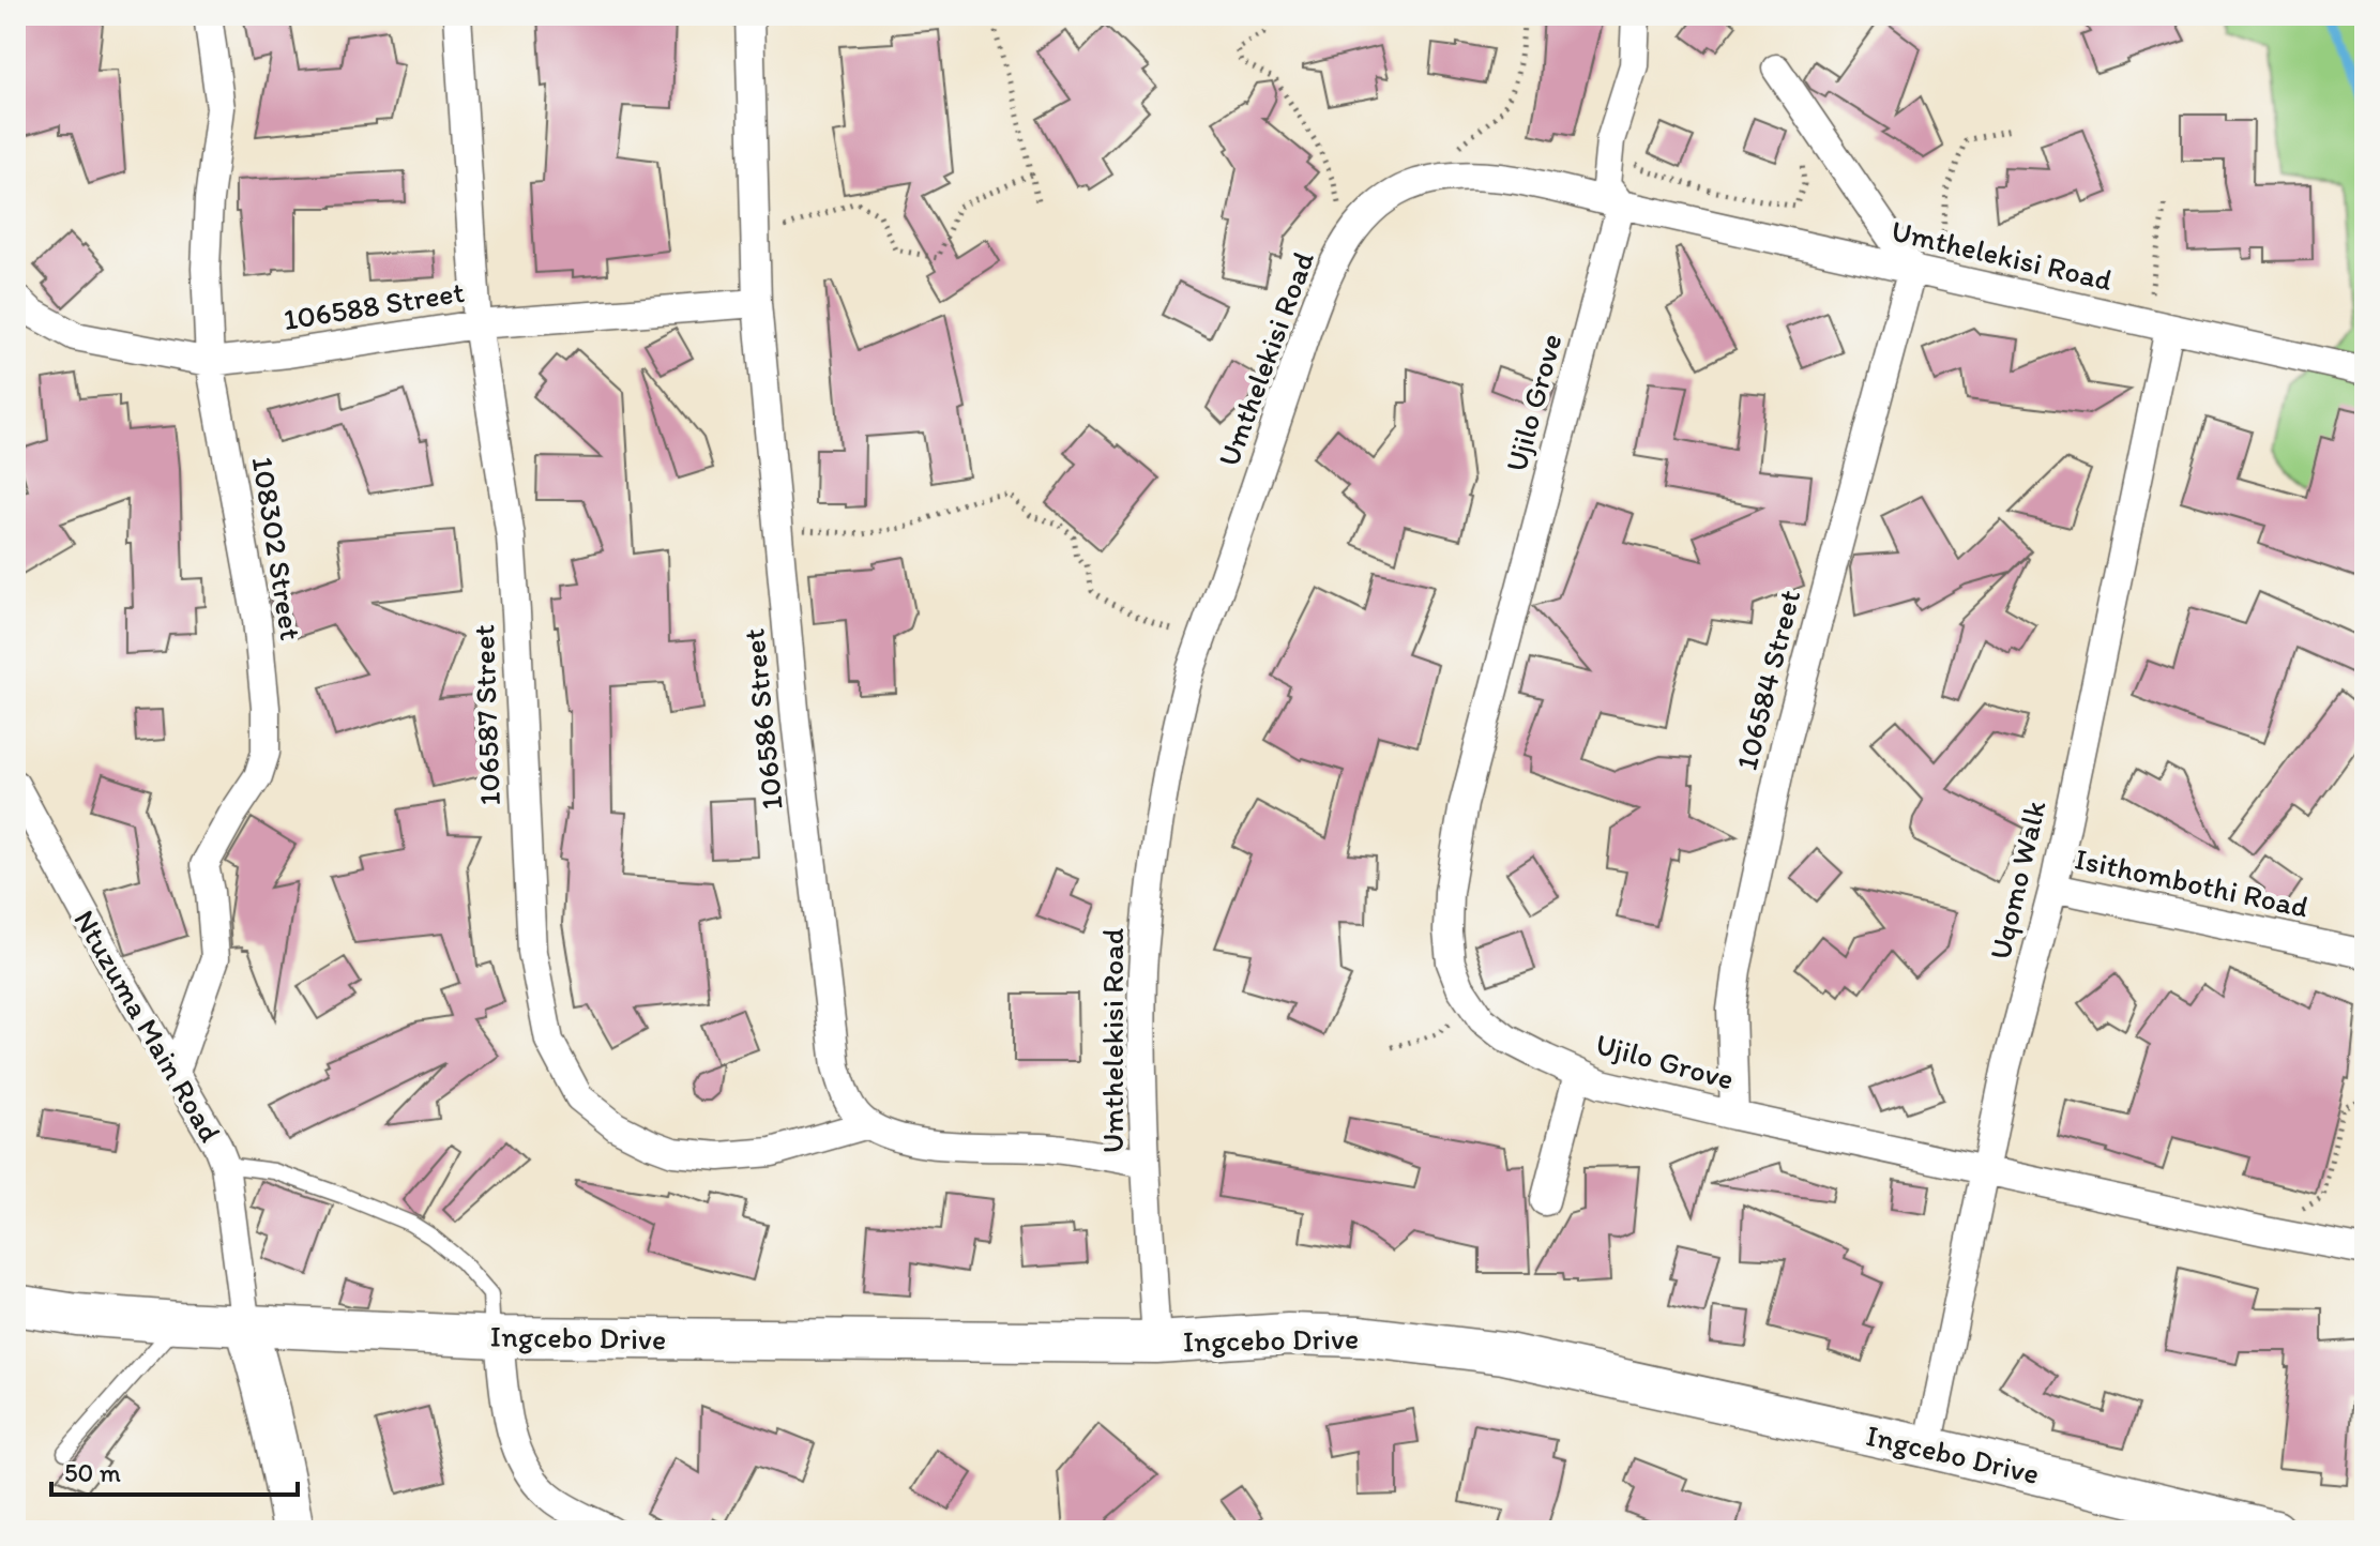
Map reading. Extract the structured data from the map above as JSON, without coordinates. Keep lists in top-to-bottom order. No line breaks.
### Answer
{"streets":{"main road":["Ntuzuma Main Road","Ingcebo Drive"],"street":["Umthelekisi Road","106588 Street","Ujilo Grove","108302 Street","106584 Street","106587 Street","106586 Street","Uqomo Walk","Isithombothi Road"]},"crossings":[["Umthelekisi Road","Ujilo Grove"],["Umthelekisi Road","106584 Street"],["Umthelekisi Road","Uqomo Walk"],["Umthelekisi Road","Ingcebo Drive"],["106588 Street","108302 Street"],["106588 Street","106587 Street"],["106588 Street","106586 Street"],["Ujilo Grove","106584 Street"],["Ujilo Grove","Uqomo Walk"],["108302 Street","Ntuzuma Main Road"],["106587 Street","106586 Street"],["Uqomo Walk","Isithombothi Road"],["Uqomo Walk","Ingcebo Drive"],["Ntuzuma Main Road","Ingcebo Drive"]],"scale_bar":"50 m"}
